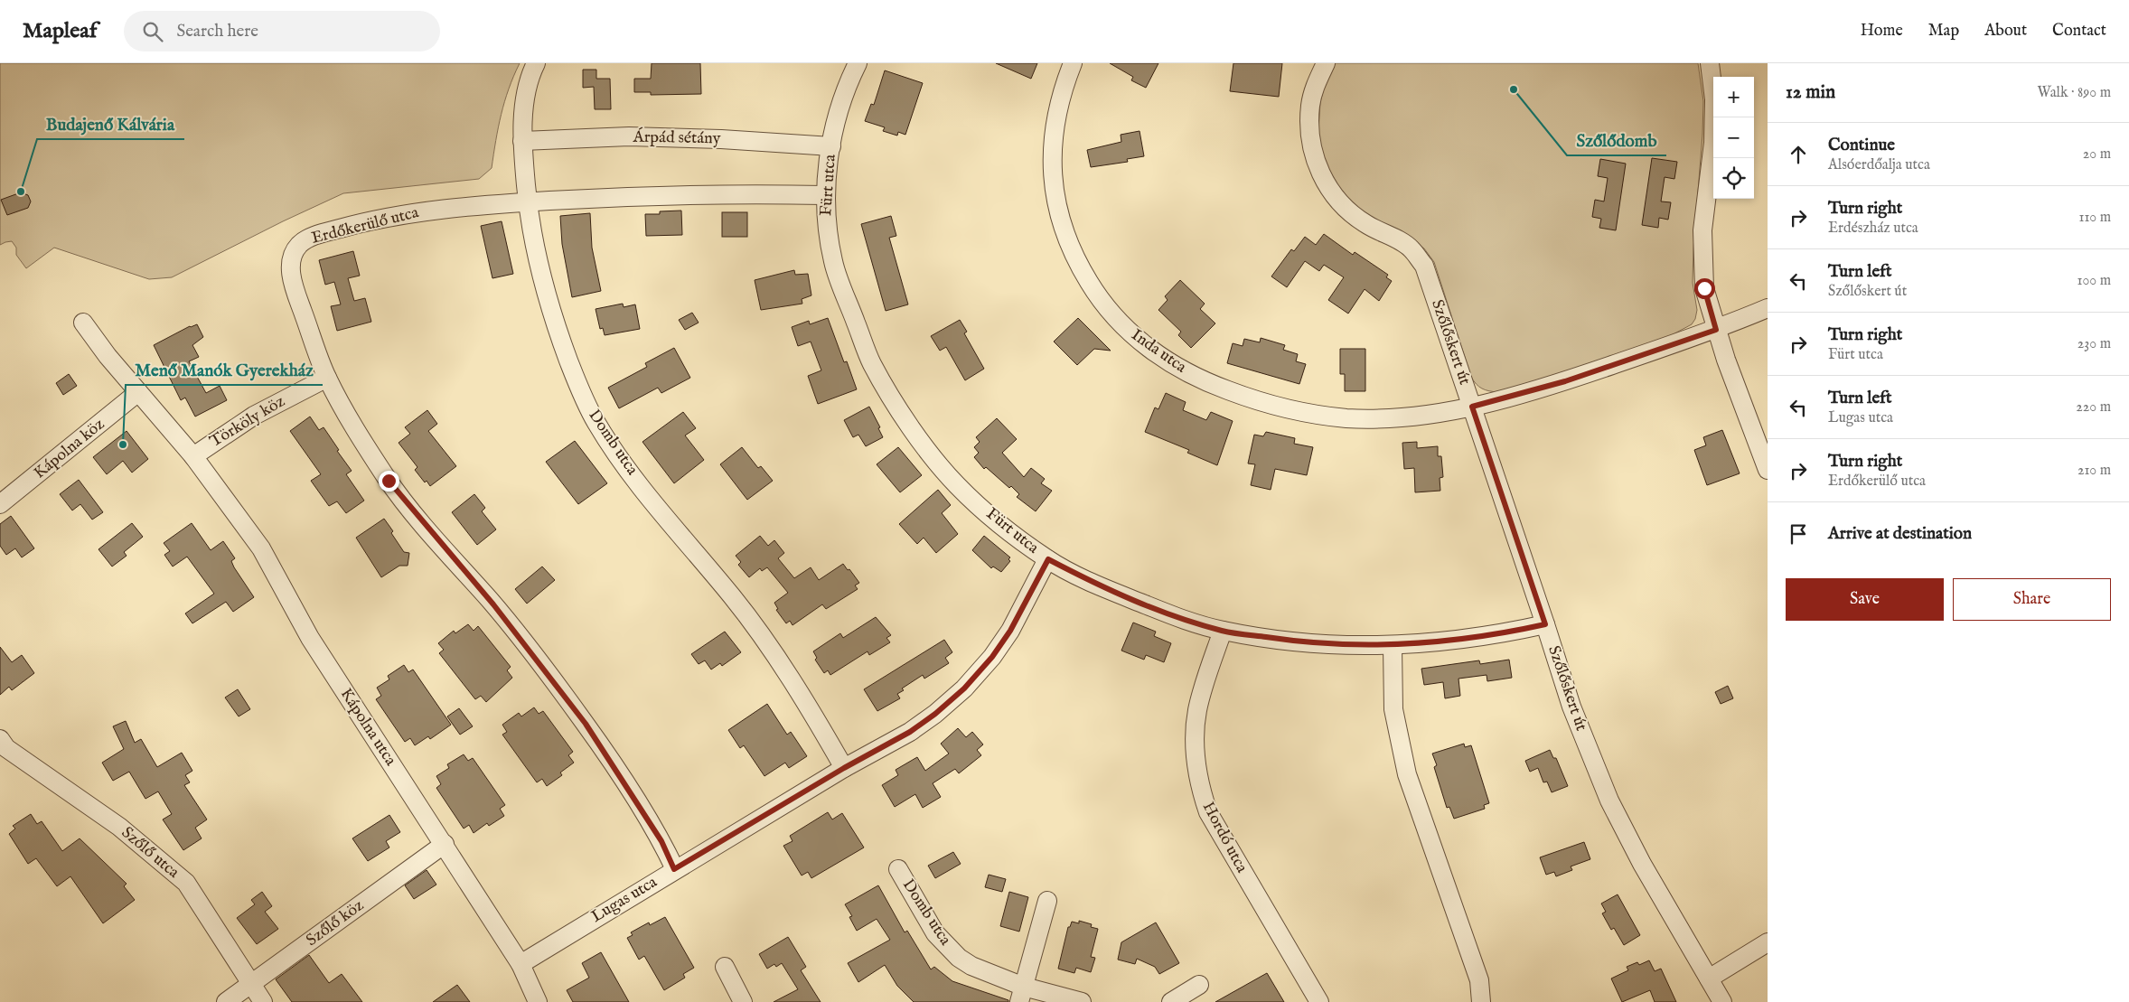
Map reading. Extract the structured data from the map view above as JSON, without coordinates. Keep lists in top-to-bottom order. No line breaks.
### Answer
{"streets":{"street":["Árpád sétány","Fürt utca","Erdőkerülő utca","Szőlőskert út","Inda utca","Törköly köz","Domb utca","Kápolna köz","Kápolna utca","Hordó utca","Szőlő utca","Lugas utca","Szőlő köz"]},"crossings":[["Árpád sétány","Fürt utca"],["Árpád sétány","Domb utca"],["Fürt utca","Szőlőskert út"],["Fürt utca","Hordó utca"],["Fürt utca","Lugas utca"],["Erdőkerülő utca","Törköly köz"],["Erdőkerülő utca","Domb utca"],["Erdőkerülő utca","Lugas utca"],["Szőlőskert út","Inda utca"],["Törköly köz","Kápolna utca"],["Domb utca","Lugas utca"],["Kápolna köz","Kápolna utca"],["Kápolna utca","Lugas utca"],["Kápolna utca","Szőlő köz"],["Szőlő utca","Szőlő köz"]],"places":["Szőlődomb","Budajenő Kálvária","Menő Manók Gyerekház"],"page":{"header":"Mapleaf","search":"Search here","nav":["Home","Map","About","Contact"],"heading":["12 min","Walk · 890 m"],"map_buttons":["+","−"],"list":[["Continue","Alsóerdőalja utca","20 m"],["Turn right","Erdészház utca","110 m"],["Turn left","Szőlőskert út","100 m"],["Turn right","Fürt utca","230 m"],["Turn left","Lugas utca","220 m"],["Turn right","Erdőkerülő utca","210 m"],"Arrive at destination"],"buttons":["Save","Share"]}}
